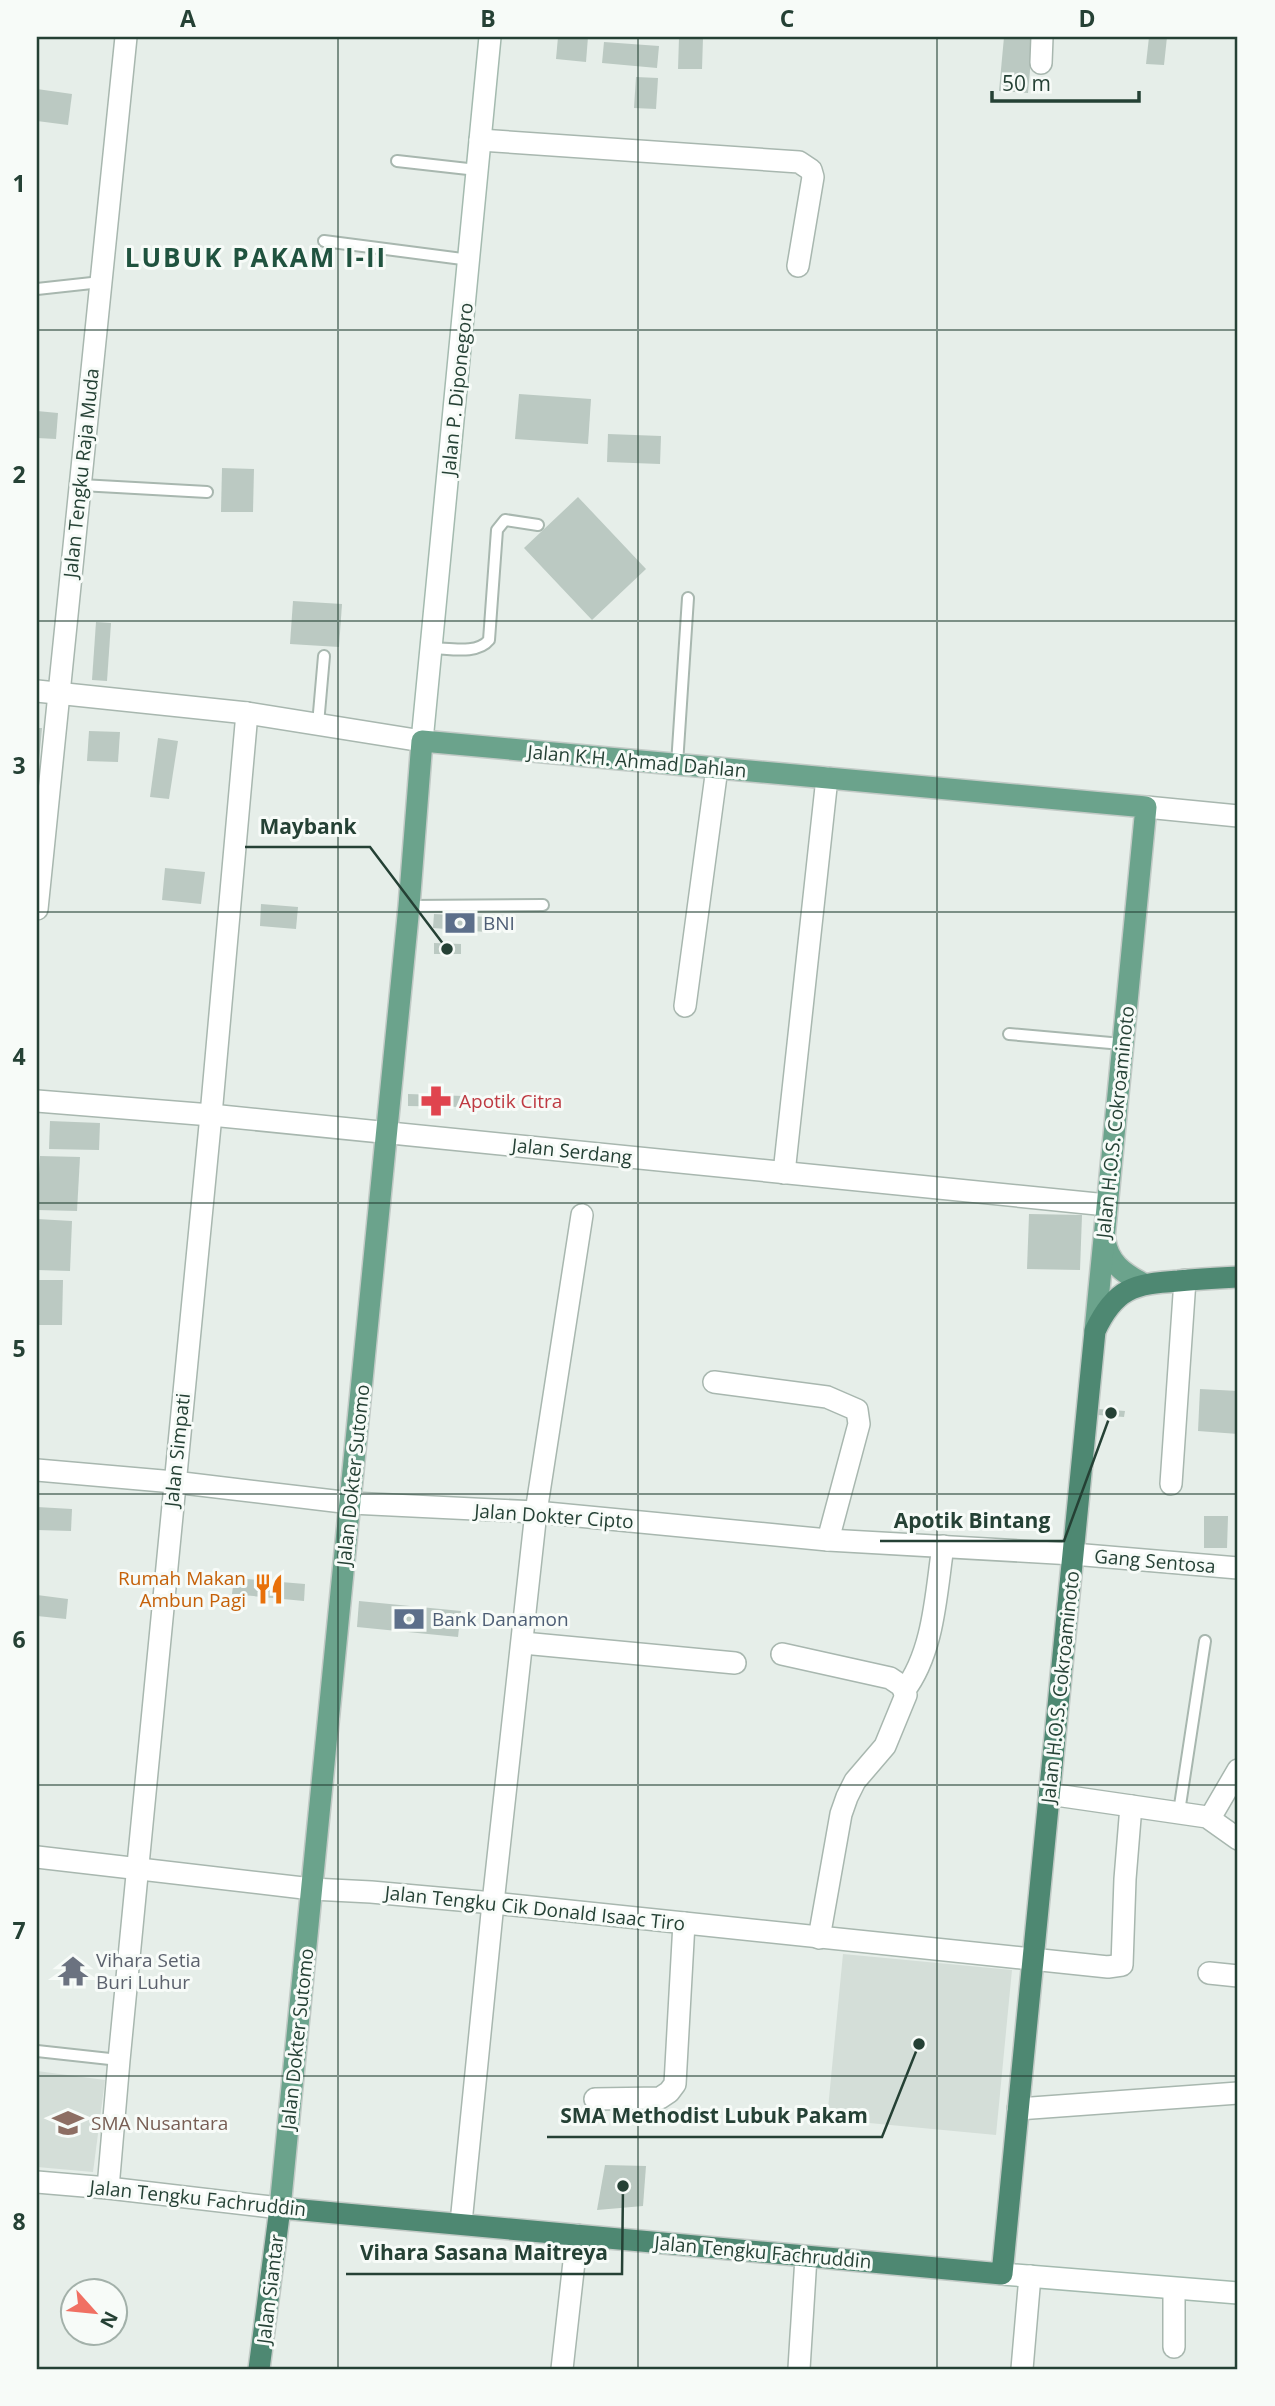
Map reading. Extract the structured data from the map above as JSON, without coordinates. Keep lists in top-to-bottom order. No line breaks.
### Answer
{"streets":{"highway":["Jalan H.O.S. Cokroaminoto","Jalan Tengku Fachruddin","Jalan Siantar"],"main road":["Jalan K.H. Ahmad Dahlan","Jalan Dokter Sutomo"],"street":["Jalan P. Diponegoro","Jalan Tengku Raja Muda","Jalan Serdang","Jalan Simpati","Jalan Dokter Cipto","Gang Sentosa","Jalan Tengku Cik Donald Isaac Tiro"]},"crossings":[["Jalan P. Diponegoro","Jalan K.H. Ahmad Dahlan"],["Jalan P. Diponegoro","Jalan Dokter Sutomo"],["Jalan Tengku Raja Muda","Jalan K.H. Ahmad Dahlan"],["Jalan K.H. Ahmad Dahlan","Jalan H.O.S. Cokroaminoto"],["Jalan K.H. Ahmad Dahlan","Jalan Simpati"],["Jalan K.H. Ahmad Dahlan","Jalan Dokter Sutomo"],["Jalan H.O.S. Cokroaminoto","Jalan Serdang"],["Jalan H.O.S. Cokroaminoto","Jalan Dokter Cipto"],["Jalan H.O.S. Cokroaminoto","Gang Sentosa"],["Jalan H.O.S. Cokroaminoto","Jalan Tengku Cik Donald Isaac Tiro"],["Jalan H.O.S. Cokroaminoto","Jalan Tengku Fachruddin"],["Jalan Serdang","Jalan Simpati"],["Jalan Serdang","Jalan Dokter Sutomo"],["Jalan Simpati","Jalan Dokter Cipto"],["Jalan Simpati","Jalan Tengku Cik Donald Isaac Tiro"],["Jalan Simpati","Jalan Tengku Fachruddin"],["Jalan Dokter Sutomo","Jalan Dokter Cipto"],["Jalan Dokter Sutomo","Jalan Tengku Cik Donald Isaac Tiro"],["Jalan Dokter Sutomo","Jalan Tengku Fachruddin"],["Jalan Dokter Sutomo","Jalan Siantar"],["Jalan Dokter Cipto","Gang Sentosa"],["Jalan Tengku Fachruddin","Jalan Siantar"]],"districts":["LUBUK PAKAM I-II"],"places":{"bank":["BNI","Bank Danamon"],"other":["Maybank","Apotik Bintang","SMA Methodist Lubuk Pakam","Vihara Sasana Maitreya"],"pharmacy":["Apotik Citra"],"restaurant":["Rumah Makan Ambun Pagi"],"temple":["Vihara Setia Buri Luhur"],"school or university":["SMA Nusantara"]},"scale_bar":"50 m","north":"bottom right","grid":{"columns":["A","B","C","D"],"rows":["1","2","3","4","5","6","7","8"]}}
